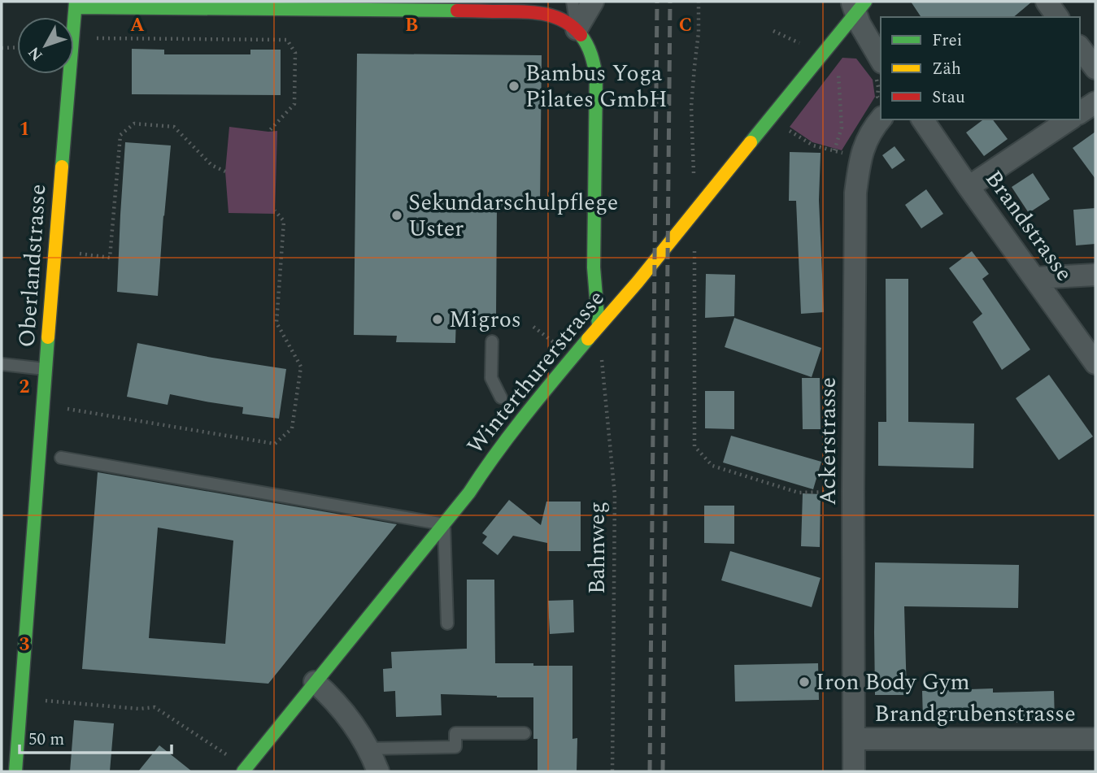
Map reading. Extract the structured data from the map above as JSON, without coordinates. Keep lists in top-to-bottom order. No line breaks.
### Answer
{"streets":{"street":["Brandstrasse","Oberlandstrasse","Winterthurerstrasse","Ackerstrasse","Brandgrubenstrasse"],"path":["Bahnweg"]},"crossings":[["Ackerstrasse","Brandgrubenstrasse"]],"places":["Bambus Yoga Pilates GmbH","Sekundarschulpflege Uster","Migros","Iron Body Gym"],"legend":["Frei","Zäh","Stau"],"scale_bar":"50 m","north":"bottom left","grid":{"columns":["A","B","C"],"rows":["1","2","3"]}}
